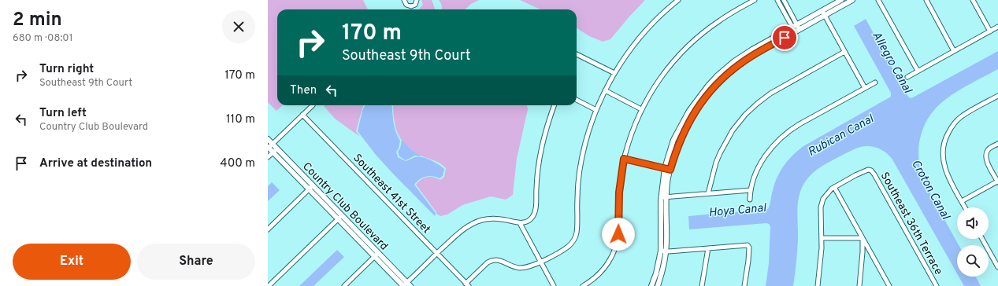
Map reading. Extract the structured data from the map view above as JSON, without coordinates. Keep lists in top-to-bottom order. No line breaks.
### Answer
{"streets":{"main road":["Country Club Boulevard"],"street":["Southeast 41st Street","Southeast 36th Terrace"]},"water":["Allegro Canal","Rubican Canal","Croton Canal","Hoya Canal"],"page":{"heading":["2 min","680 m · 08:01"],"turn":["170 m","Southeast 9th Court"],"list":[{"name":"Turn right","note":"Southeast 9th Court","value":"170 m"},{"name":"Turn left","note":"Country Club Boulevard","value":"110 m"},{"name":"Arrive at destination","value":"400 m"}],"then":"Then","buttons":["Exit","Share"]}}
